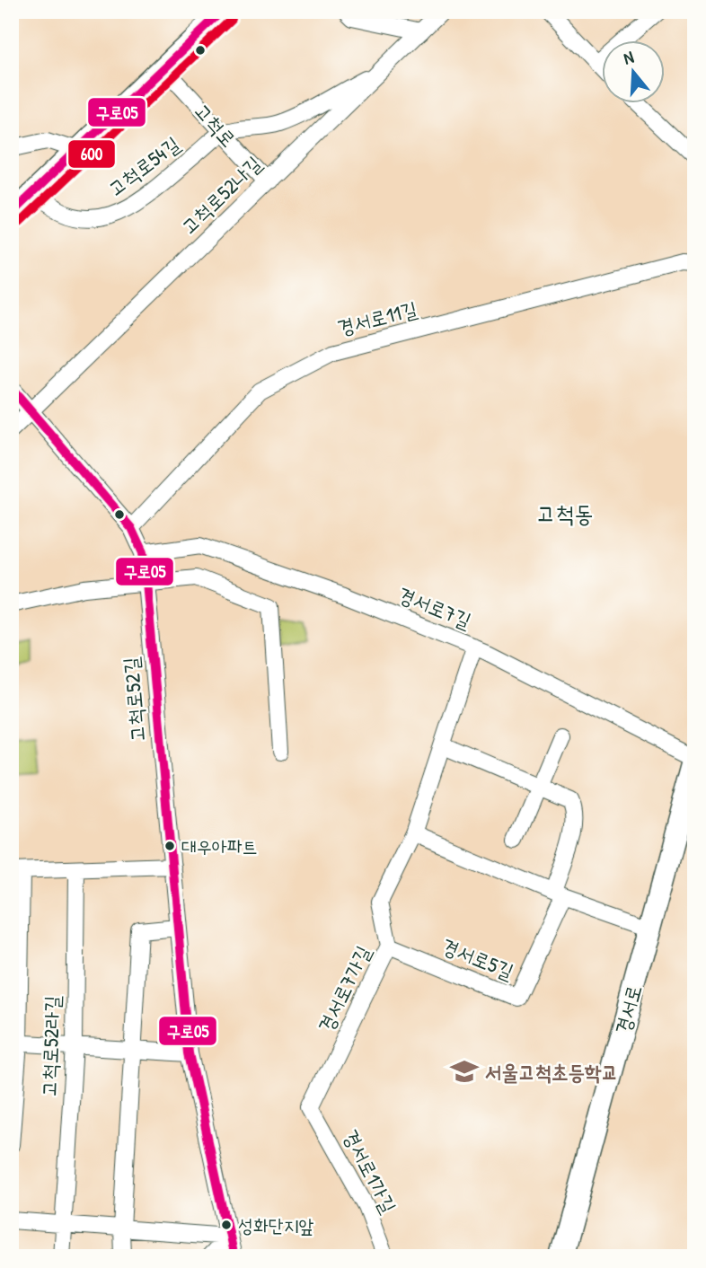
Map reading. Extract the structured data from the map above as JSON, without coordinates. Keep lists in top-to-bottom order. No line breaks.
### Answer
{"streets":{"main road":["경서로"],"street":["고척로","고척로54길","고척로52나길","경서로11길","경서로7길","고척로52길","경서로5길","경서로7가길","고척로52라길","경서로1가길"]},"crossings":[["고척로","고척로54길"],["고척로","고척로52나길"],["고척로54길","고척로52나길"],["고척로52나길","고척로52길"],["경서로11길","고척로52길"],["경서로7길","고척로52길"],["경서로7길","경서로7가길"],["경서로7길","경서로"],["고척로52길","고척로52라길"],["경서로5길","경서로7가길"],["경서로7가길","경서로1가길"]],"districts":["고척동"],"places":{"other":["대우아파트","성화단지앞"],"school or university":["서울고척초등학교"]},"lines":["transit line 구로05","transit line 600"],"north":"top"}
